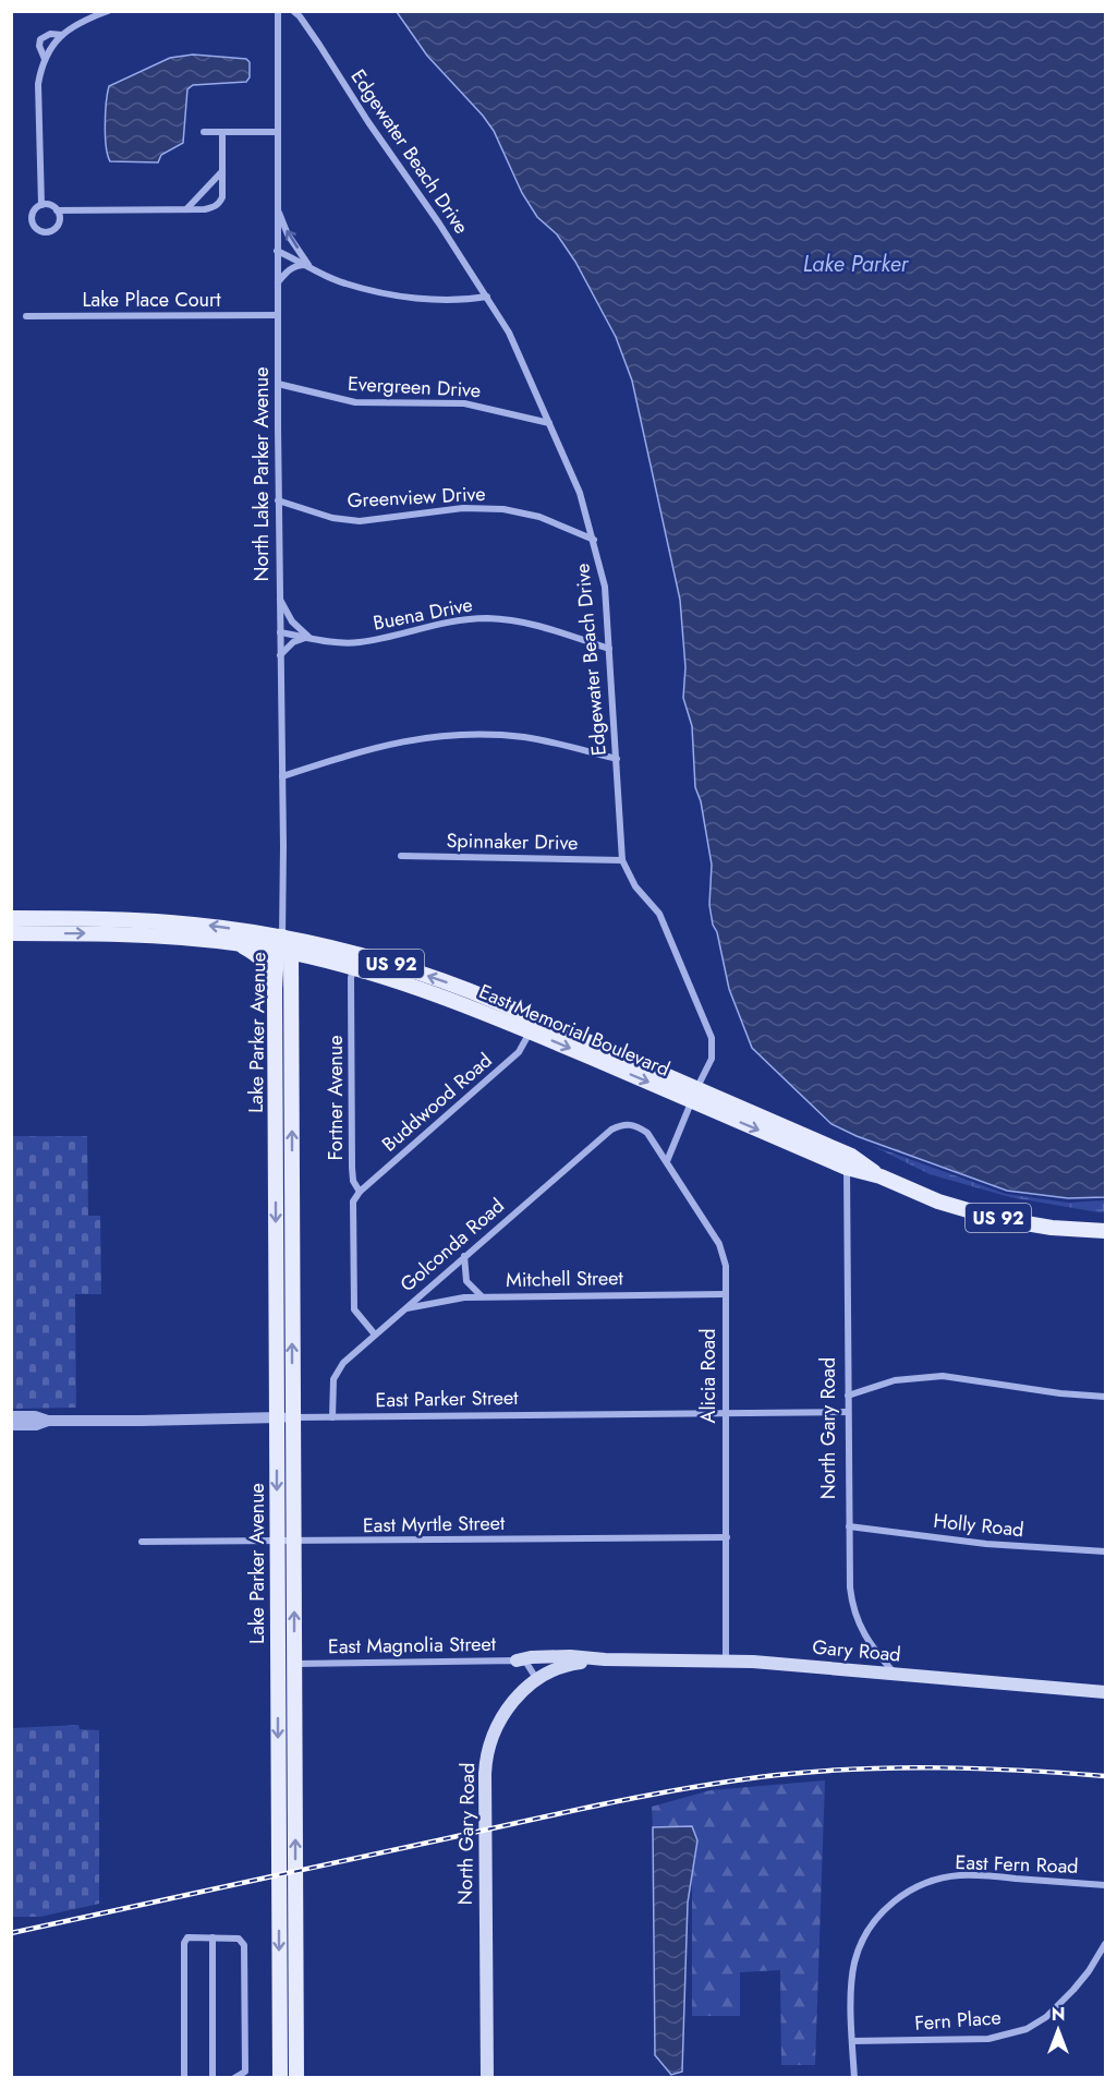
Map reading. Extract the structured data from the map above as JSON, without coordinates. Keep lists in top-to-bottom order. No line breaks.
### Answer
{"streets":{"main road":["US 92","East Memorial Boulevard","Lake Parker Avenue","North Gary Road","Gary Road"],"street":["Edgewater Beach Drive","Lake Place Court","Evergreen Drive","North Lake Parker Avenue","Greenview Drive","Buena Drive","Spinnaker Drive","Fortner Avenue","Buddwood Road","Golconda Road","Mitchell Street","Alicia Road","East Parker Street","East Myrtle Street","Holly Road","East Magnolia Street","East Fern Road","Fern Place"]},"crossings":[["Edgewater Beach Drive","Evergreen Drive"],["Edgewater Beach Drive","Greenview Drive"],["Edgewater Beach Drive","Buena Drive"],["Edgewater Beach Drive","Spinnaker Drive"],["Edgewater Beach Drive","East Memorial Boulevard"],["Edgewater Beach Drive","Alicia Road"],["Lake Place Court","North Lake Parker Avenue"],["Evergreen Drive","North Lake Parker Avenue"],["North Lake Parker Avenue","Greenview Drive"],["North Lake Parker Avenue","Buena Drive"],["North Lake Parker Avenue","East Memorial Boulevard"],["North Lake Parker Avenue","Lake Parker Avenue"],["East Memorial Boulevard","Lake Parker Avenue"],["East Memorial Boulevard","Fortner Avenue"],["East Memorial Boulevard","Buddwood Road"],["East Memorial Boulevard","North Gary Road"],["Lake Parker Avenue","East Parker Street"],["Lake Parker Avenue","East Myrtle Street"],["Lake Parker Avenue","East Magnolia Street"],["Fortner Avenue","Buddwood Road"],["Fortner Avenue","Golconda Road"],["Golconda Road","Mitchell Street"],["Golconda Road","Alicia Road"],["Golconda Road","East Parker Street"],["Mitchell Street","Alicia Road"],["Alicia Road","East Parker Street"],["Alicia Road","East Myrtle Street"],["Alicia Road","Gary Road"],["East Parker Street","North Gary Road"],["North Gary Road","Holly Road"],["North Gary Road","East Magnolia Street"],["North Gary Road","Gary Road"],["East Fern Road","Fern Place"]],"water":["Lake Parker"],"north":"top"}
